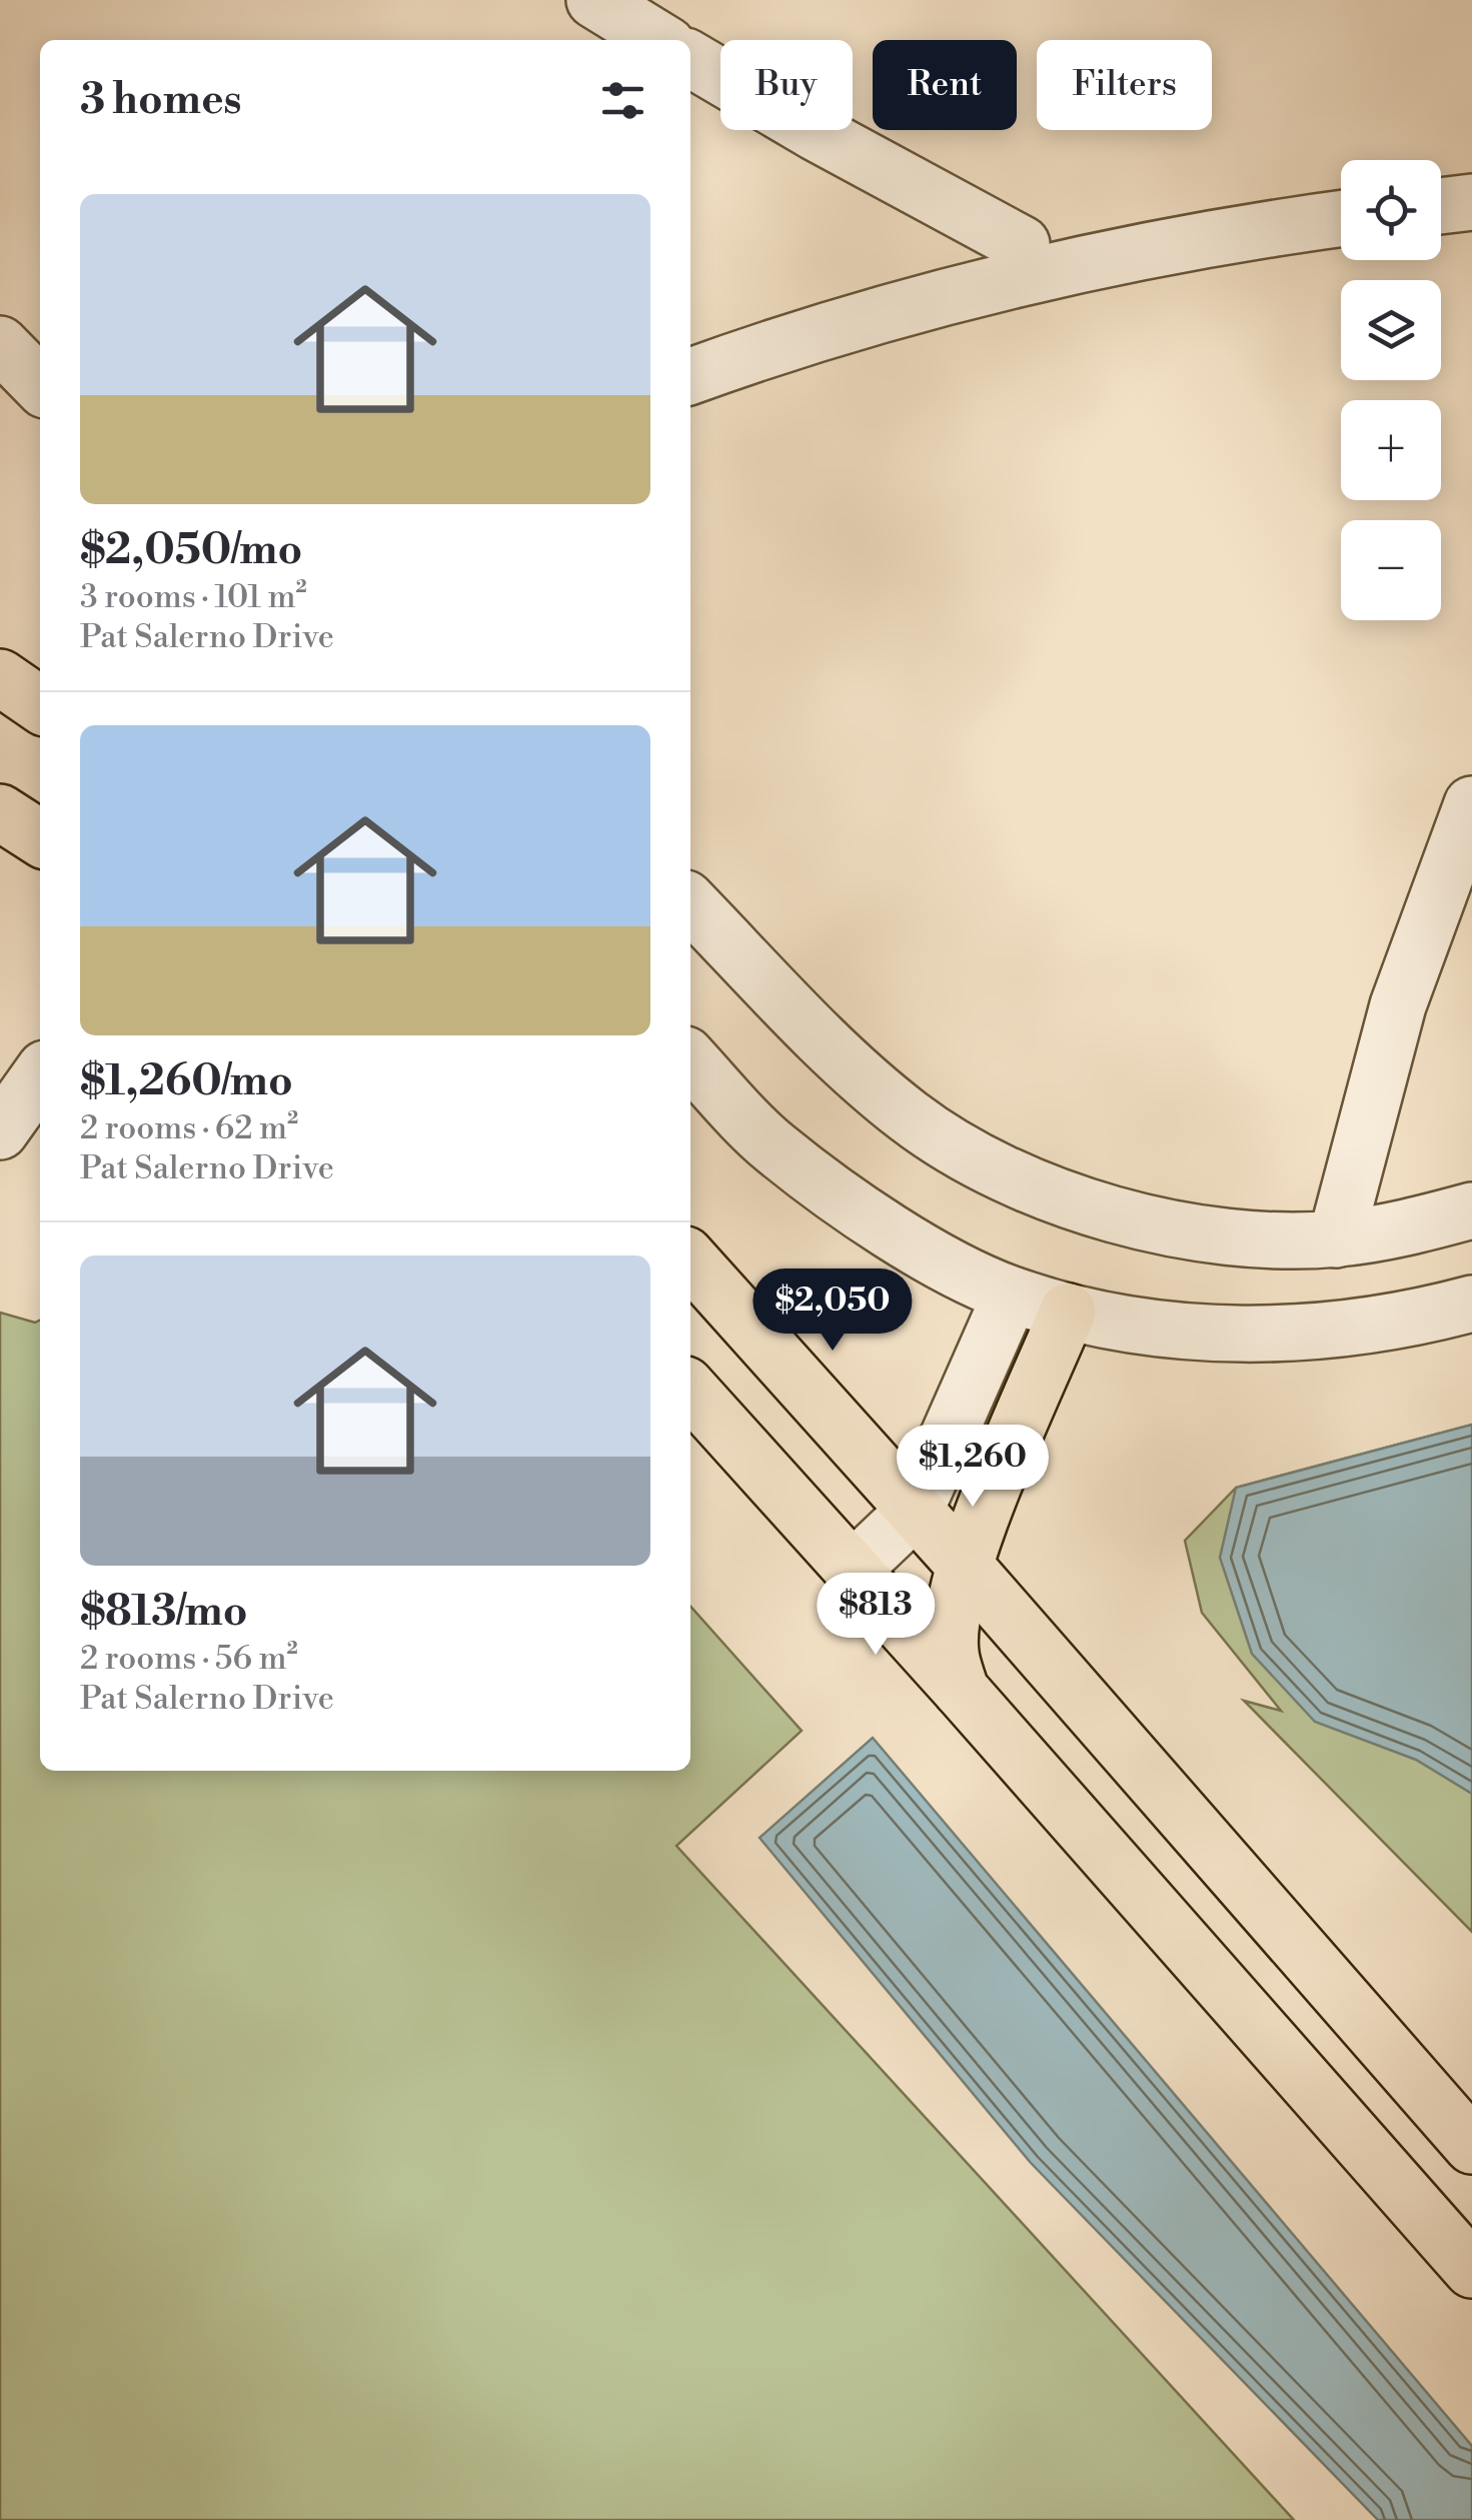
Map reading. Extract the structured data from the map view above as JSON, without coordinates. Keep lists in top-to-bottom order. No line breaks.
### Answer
{"page":{"chip":["Buy","Rent","Filters"],"heading":"3 homes","map_buttons":["+","−"],"list":[{"name":"$2,050/mo","note":"3 rooms · 101 m² · Pat Salerno Drive"},{"name":"$1,260/mo","note":"2 rooms · 62 m² · Pat Salerno Drive"},{"name":"$813/mo","note":"2 rooms · 56 m² · Pat Salerno Drive"}],"price":["$2,050","$1,260","$813"]}}
